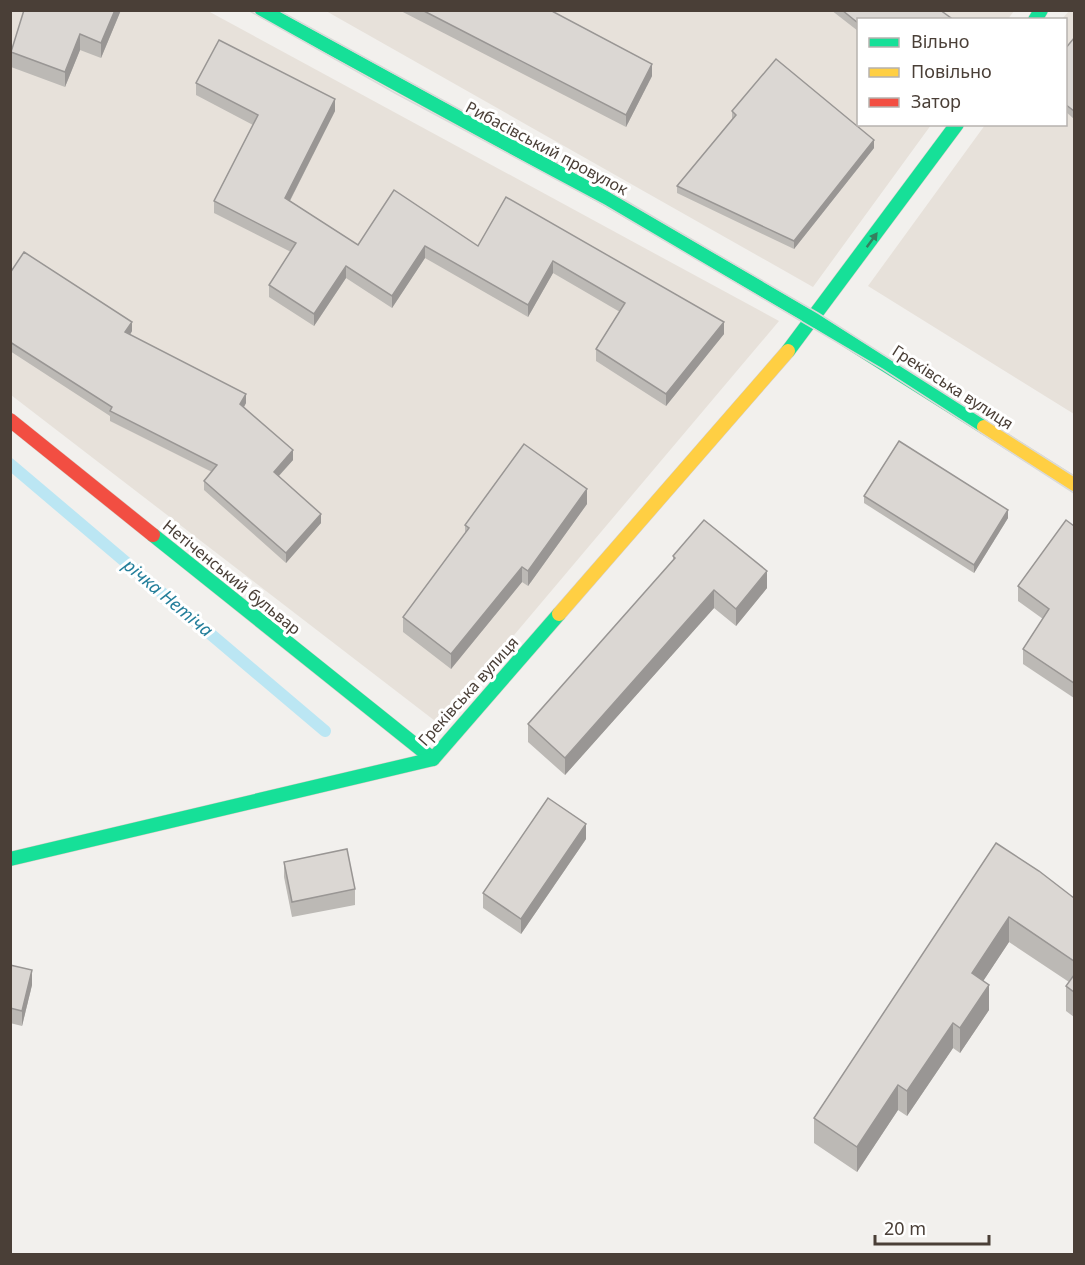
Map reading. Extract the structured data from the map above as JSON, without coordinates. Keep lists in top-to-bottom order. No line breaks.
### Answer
{"streets":{"street":["Рибасівський провулок","Греківська вулиця","Нетіченський бульвар"]},"crossings":[["Рибасівський провулок","Греківська вулиця"],["Греківська вулиця","Нетіченський бульвар"]],"water":["річка Нетіча"],"legend":["Вільно","Повільно","Затор"],"scale_bar":"20 m"}
